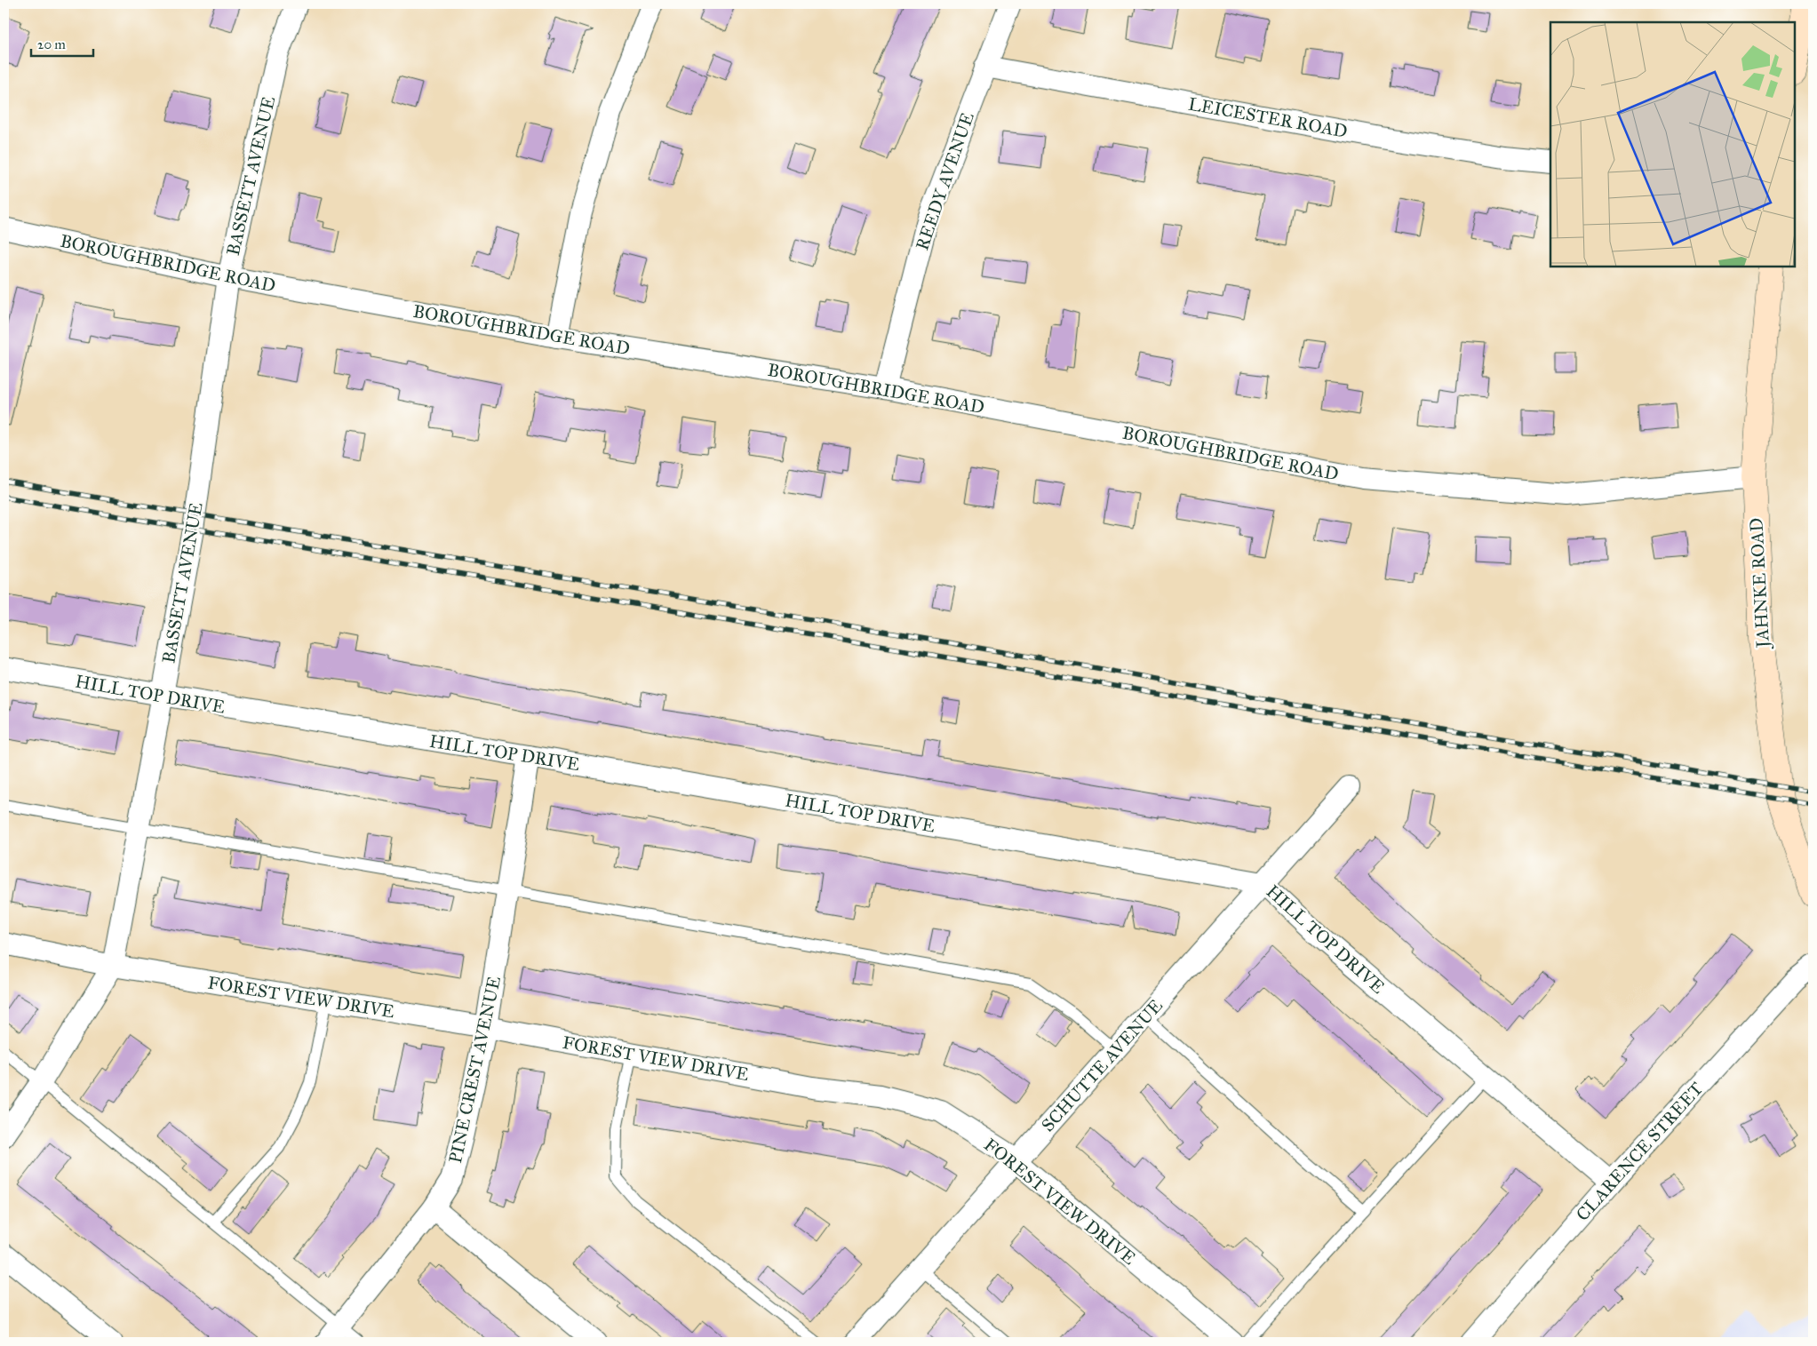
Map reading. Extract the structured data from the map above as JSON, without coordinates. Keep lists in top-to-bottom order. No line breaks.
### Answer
{"streets":{"main road":["JAHNKE ROAD"],"street":["LEICESTER ROAD","BASSETT AVENUE","REEDY AVENUE","BOROUGHBRIDGE ROAD","HILL TOP DRIVE","FOREST VIEW DRIVE","SCHUTTE AVENUE","PINE CREST AVENUE","CLARENCE STREET"]},"crossings":[["LEICESTER ROAD","REEDY AVENUE"],["BASSETT AVENUE","BOROUGHBRIDGE ROAD"],["BASSETT AVENUE","HILL TOP DRIVE"],["BASSETT AVENUE","FOREST VIEW DRIVE"],["REEDY AVENUE","BOROUGHBRIDGE ROAD"],["BOROUGHBRIDGE ROAD","JAHNKE ROAD"],["HILL TOP DRIVE","SCHUTTE AVENUE"],["HILL TOP DRIVE","PINE CREST AVENUE"],["HILL TOP DRIVE","CLARENCE STREET"],["FOREST VIEW DRIVE","SCHUTTE AVENUE"],["FOREST VIEW DRIVE","PINE CREST AVENUE"]],"scale_bar":"20 m"}
